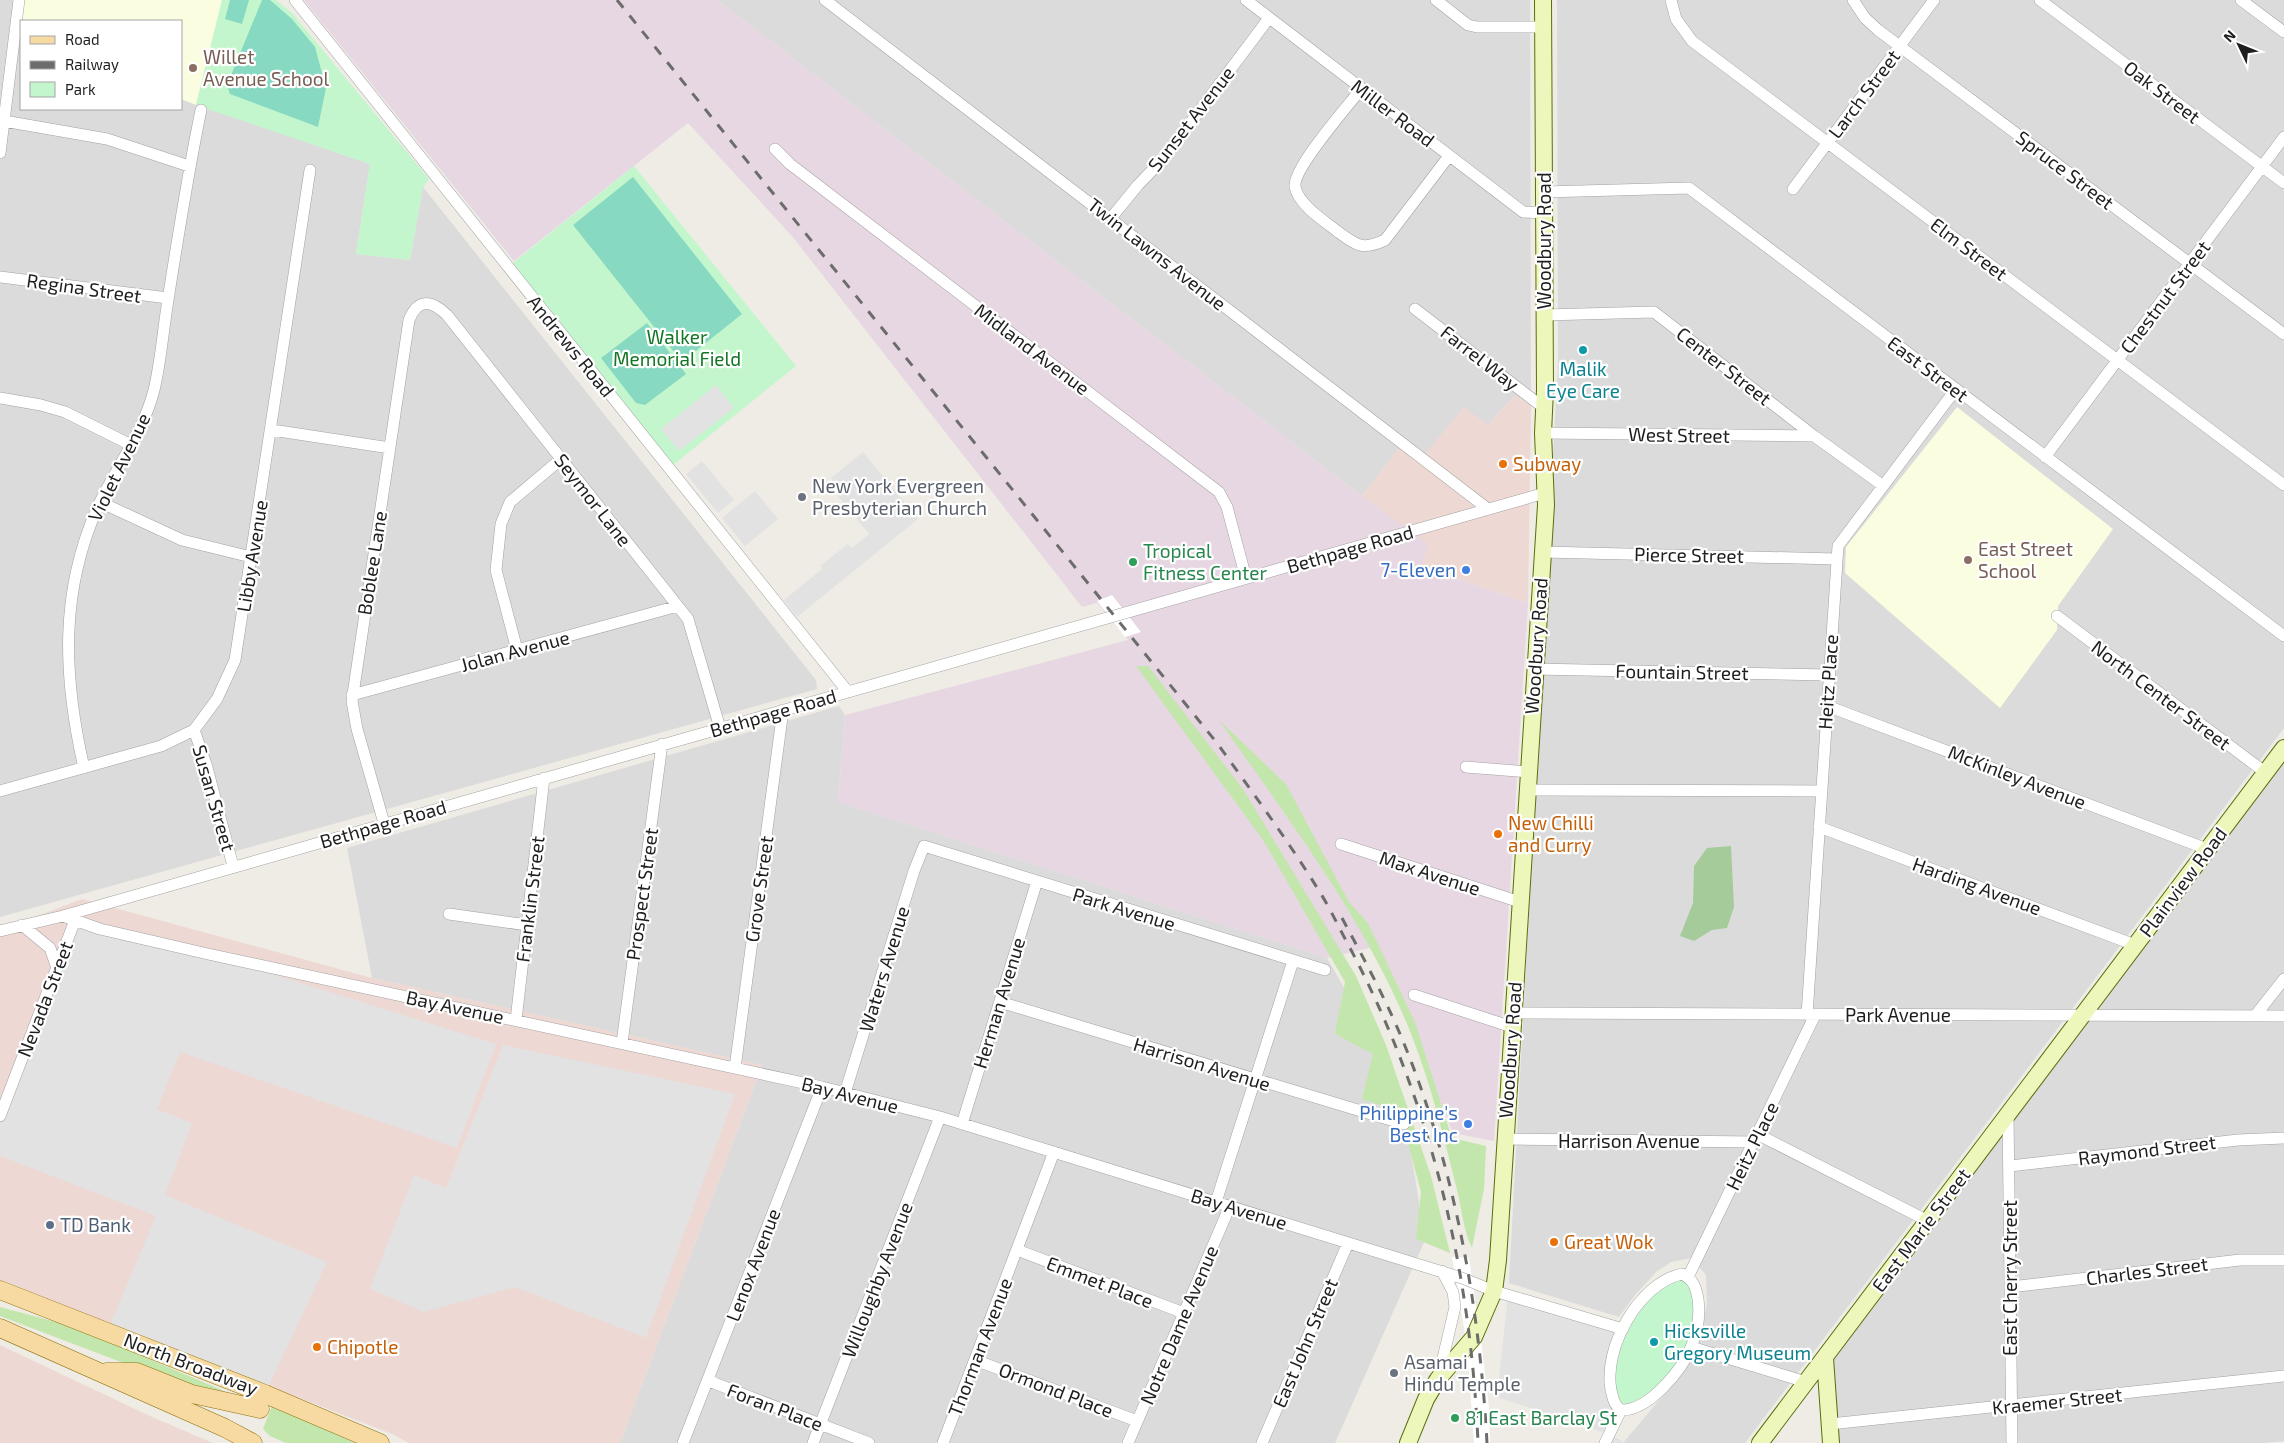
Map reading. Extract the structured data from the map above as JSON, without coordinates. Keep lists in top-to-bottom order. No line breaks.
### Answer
{"streets":{"main road":["Woodbury Road","Plainview Road","East Marie Street","North Broadway"],"street":["Oak Street","Larch Street","Miller Road","Sunset Avenue","Spruce Street","Elm Street","Twin Lawns Avenue","Regina Street","Chestnut Street","Andrews Road","Midland Avenue","Farrel Way","Center Street","East Street","West Street","Violet Avenue","Seymor Lane","Bethpage Road","Pierce Street","Libby Avenue","Boblee Lane","Jolan Avenue","Fountain Street","Heitz Place","North Center Street","McKinley Avenue","Susan Street","Max Avenue","Harding Avenue","Grove Street","Prospect Street","Franklin Street","Park Avenue","Waters Avenue","Nevada Street","Herman Avenue","Bay Avenue","Harrison Avenue","Raymond Street","Lenox Avenue","Charles Street","East Cherry Street","Willoughby Avenue","Emmet Place","Notre Dame Avenue","East John Street","Thorman Avenue","Ormond Place","Kraemer Street","Foran Place"]},"crossings":[["Oak Street","Chestnut Street"],["Larch Street","Spruce Street"],["Larch Street","Elm Street"],["Miller Road","Sunset Avenue"],["Miller Road","Woodbury Road"],["Sunset Avenue","Twin Lawns Avenue"],["Spruce Street","Chestnut Street"],["Woodbury Road","Farrel Way"],["Woodbury Road","Center Street"],["Woodbury Road","East Street"],["Woodbury Road","West Street"],["Woodbury Road","Bethpage Road"],["Woodbury Road","Pierce Street"],["Woodbury Road","Fountain Street"],["Woodbury Road","Max Avenue"],["Woodbury Road","Park Avenue"],["Woodbury Road","Bay Avenue"],["Woodbury Road","Harrison Avenue"],["Elm Street","Chestnut Street"],["Twin Lawns Avenue","Bethpage Road"],["Regina Street","Violet Avenue"],["Chestnut Street","East Street"],["Andrews Road","Bethpage Road"],["Midland Avenue","Bethpage Road"],["Center Street","West Street"],["Center Street","Heitz Place"],["East Street","Heitz Place"],["Violet Avenue","Libby Avenue"],["Seymor Lane","Bethpage Road"],["Seymor Lane","Boblee Lane"],["Seymor Lane","Jolan Avenue"],["Bethpage Road","Boblee Lane"],["Bethpage Road","Susan Street"],["Bethpage Road","Grove Street"],["Bethpage Road","Prospect Street"],["Bethpage Road","Franklin Street"],["Bethpage Road","Nevada Street"],["Bethpage Road","Bay Avenue"],["Pierce Street","Heitz Place"],["Libby Avenue","Susan Street"],["Boblee Lane","Jolan Avenue"],["Fountain Street","Heitz Place"],["Heitz Place","McKinley Avenue"],["Heitz Place","Harding Avenue"],["Heitz Place","Park Avenue"],["Heitz Place","Harrison Avenue"],["North Center Street","Plainview Road"],["McKinley Avenue","Plainview Road"],["Plainview Road","Harding Avenue"],["Plainview Road","Park Avenue"],["Plainview Road","East Marie Street"],["Grove Street","Bay Avenue"],["Prospect Street","Bay Avenue"],["Franklin Street","Bay Avenue"],["Park Avenue","Waters Avenue"],["Park Avenue","Herman Avenue"],["Park Avenue","East Marie Street"],["Waters Avenue","Bay Avenue"],["Nevada Street","Bay Avenue"],["Herman Avenue","Bay Avenue"],["Herman Avenue","Harrison Avenue"],["Bay Avenue","Lenox Avenue"],["Bay Avenue","Willoughby Avenue"],["Bay Avenue","Notre Dame Avenue"],["Bay Avenue","East John Street"],["Bay Avenue","Thorman Avenue"],["Harrison Avenue","East Marie Street"],["Raymond Street","East Cherry Street"],["East Marie Street","East Cherry Street"],["Lenox Avenue","Foran Place"],["Charles Street","East Cherry Street"],["East Cherry Street","Kraemer Street"],["Willoughby Avenue","Foran Place"],["Emmet Place","Notre Dame Avenue"],["Emmet Place","Thorman Avenue"],["Notre Dame Avenue","Ormond Place"],["Thorman Avenue","Ormond Place"]],"parks":["Walker Memorial Field"],"places":["Willet Avenue School","Malik Eye Care","Subway","New York Evergreen Presbyterian Church","East Street School","Tropical Fitness Center","7-Eleven","New Chilli and Curry","Philippine's Best Inc","TD Bank","Great Wok","Hicksville Gregory Museum","Chipotle","Asamai Hindu Temple","81 East Barclay St"],"legend":["Road","Railway","Park"],"north":"top left"}
